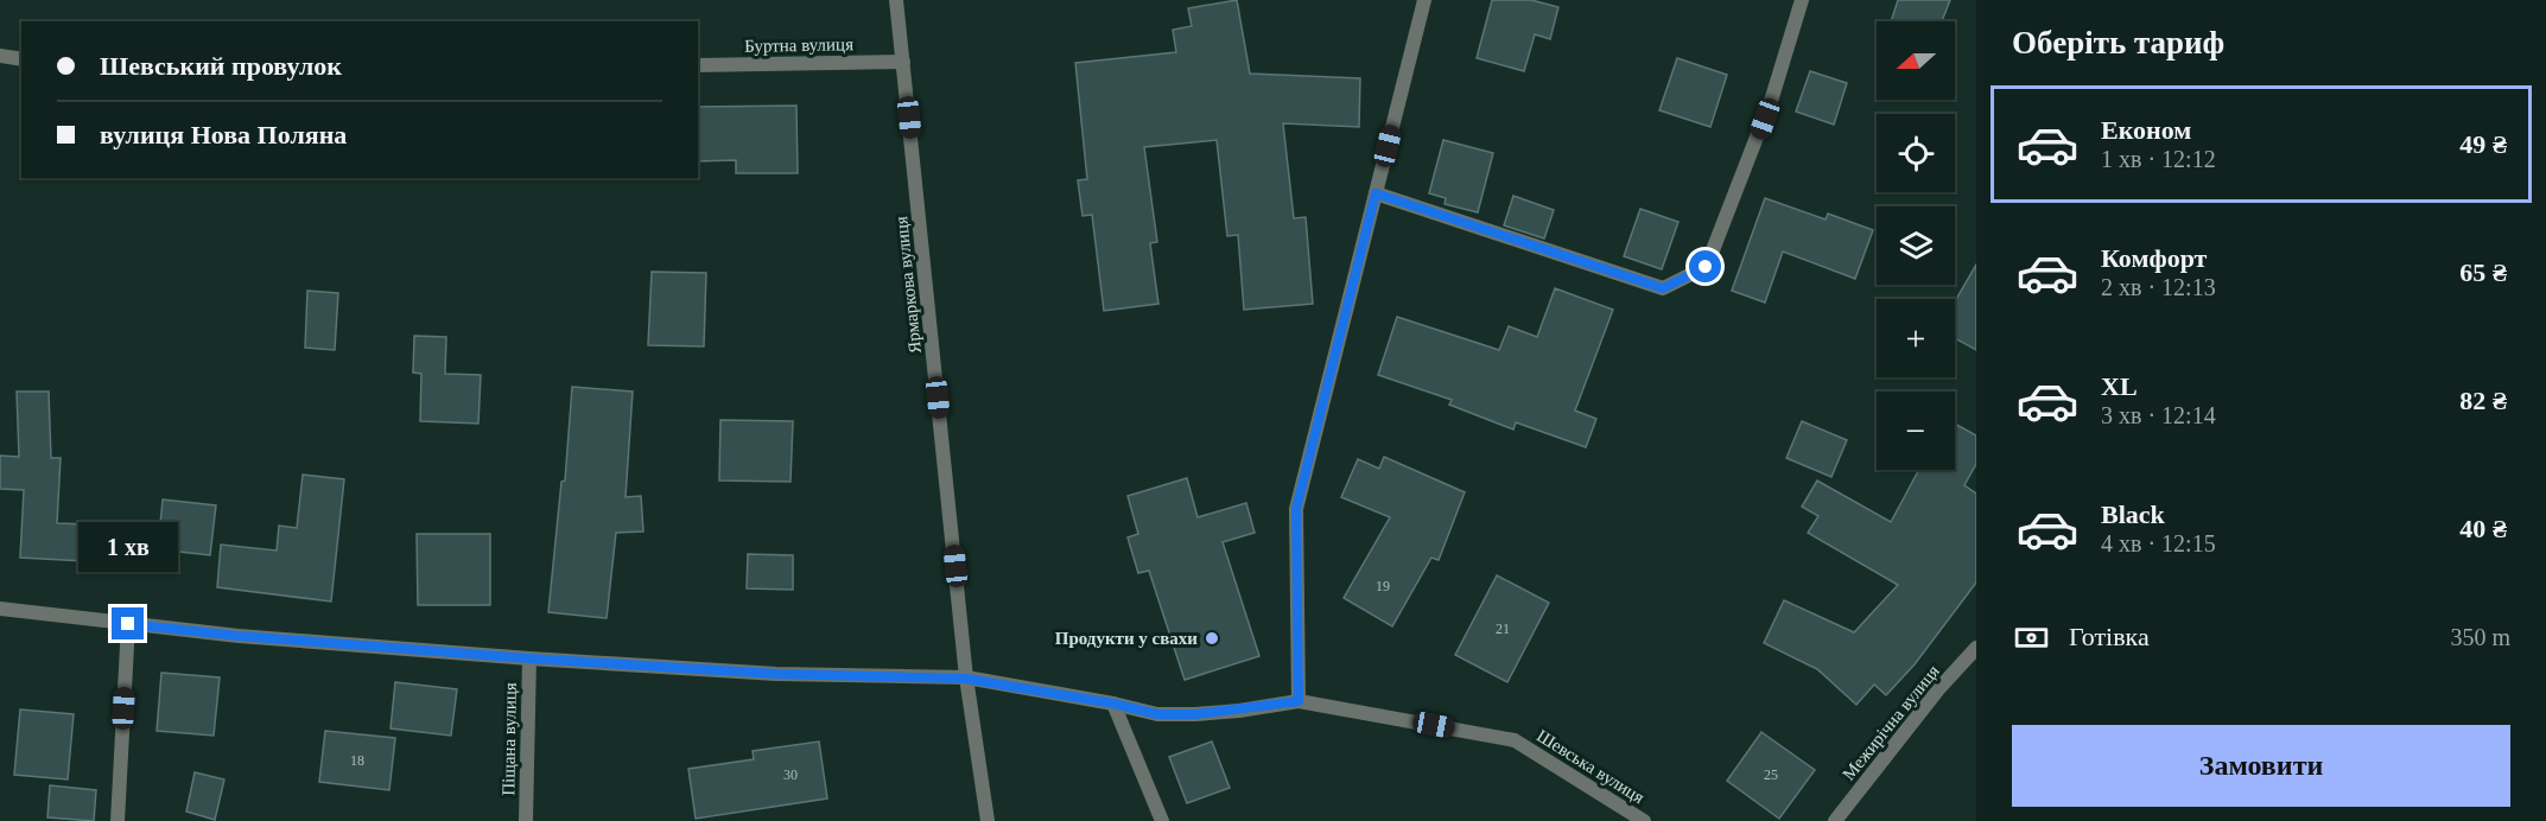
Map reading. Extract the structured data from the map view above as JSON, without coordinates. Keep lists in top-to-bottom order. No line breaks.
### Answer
{"streets":{"street":["Буртна вулиця","Ярмаркова вулиця","Межирічна вулиця","Піщана вулиця","Шевська вулиця"]},"crossings":[["Буртна вулиця","Ярмаркова вулиця"],["Ярмаркова вулиця","Шевська вулиця"],["Піщана вулиця","Шевська вулиця"]],"places":["Продукти у свахи"],"house_numbers":["19","21","18","30","25"],"north":"left","page":{"heading":"Оберіть тариф","map_buttons":["+","−"],"banner":["Шевський провулок","вулиця Нова Поляна"],"list":[{"name":"Економ","note":"1 хв · 12:12","value":"49 ₴"},{"name":"Комфорт","note":"2 хв · 12:13","value":"65 ₴"},{"name":"XL","note":"3 хв · 12:14","value":"82 ₴"},{"name":"Black","note":"4 хв · 12:15","value":"40 ₴"}],"bubble":"1 хв","pay":["Готівка","350 m"],"buttons":"Замовити"}}
